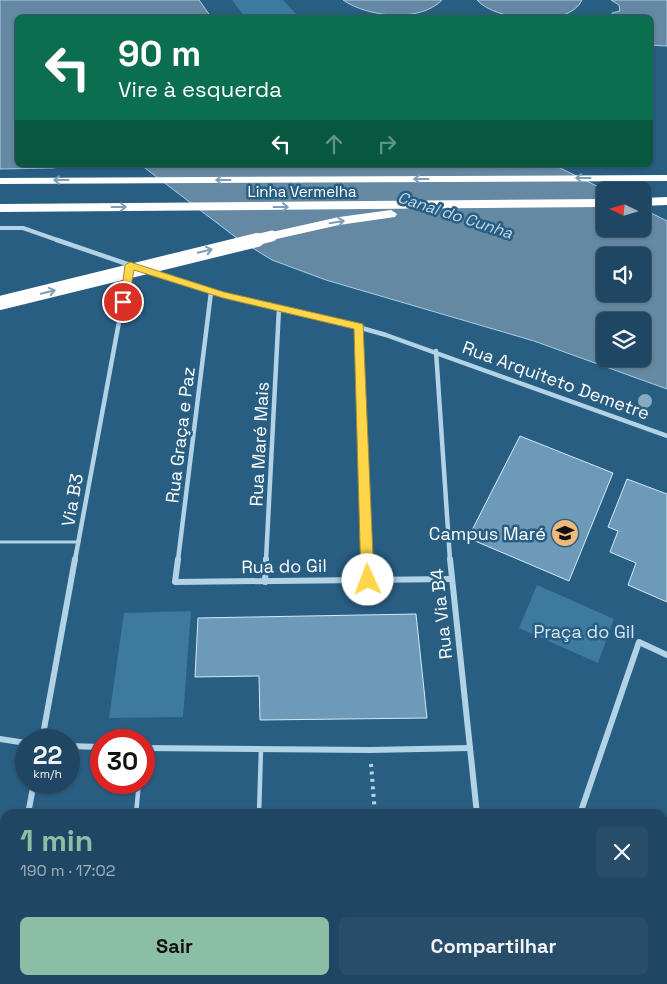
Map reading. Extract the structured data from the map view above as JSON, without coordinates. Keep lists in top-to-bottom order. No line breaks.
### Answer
{"streets":{"highway":["Linha Vermelha"],"street":["Rua Arquiteto Demetre","Rua Graça e Paz","Rua Maré Mais","Via B3","Rua do Gil","Rua Via B4"]},"crossings":[["Rua Arquiteto Demetre","Rua Graça e Paz"],["Rua Arquiteto Demetre","Rua Maré Mais"],["Rua Arquiteto Demetre","Via B3"],["Rua Arquiteto Demetre","Rua Via B4"],["Rua Graça e Paz","Rua do Gil"],["Rua Maré Mais","Rua do Gil"],["Rua do Gil","Rua Via B4"]],"water":["Canal do Cunha"],"parks":["Praça do Gil"],"places":{"school or university":["Campus Maré"]},"north":"left","page":{"turn":["90 m","Vire à esquerda"],"speed":"22 km/h","limit":"30","heading":["1 min","190 m · 17:02"],"buttons":["Sair","Compartilhar"]}}
